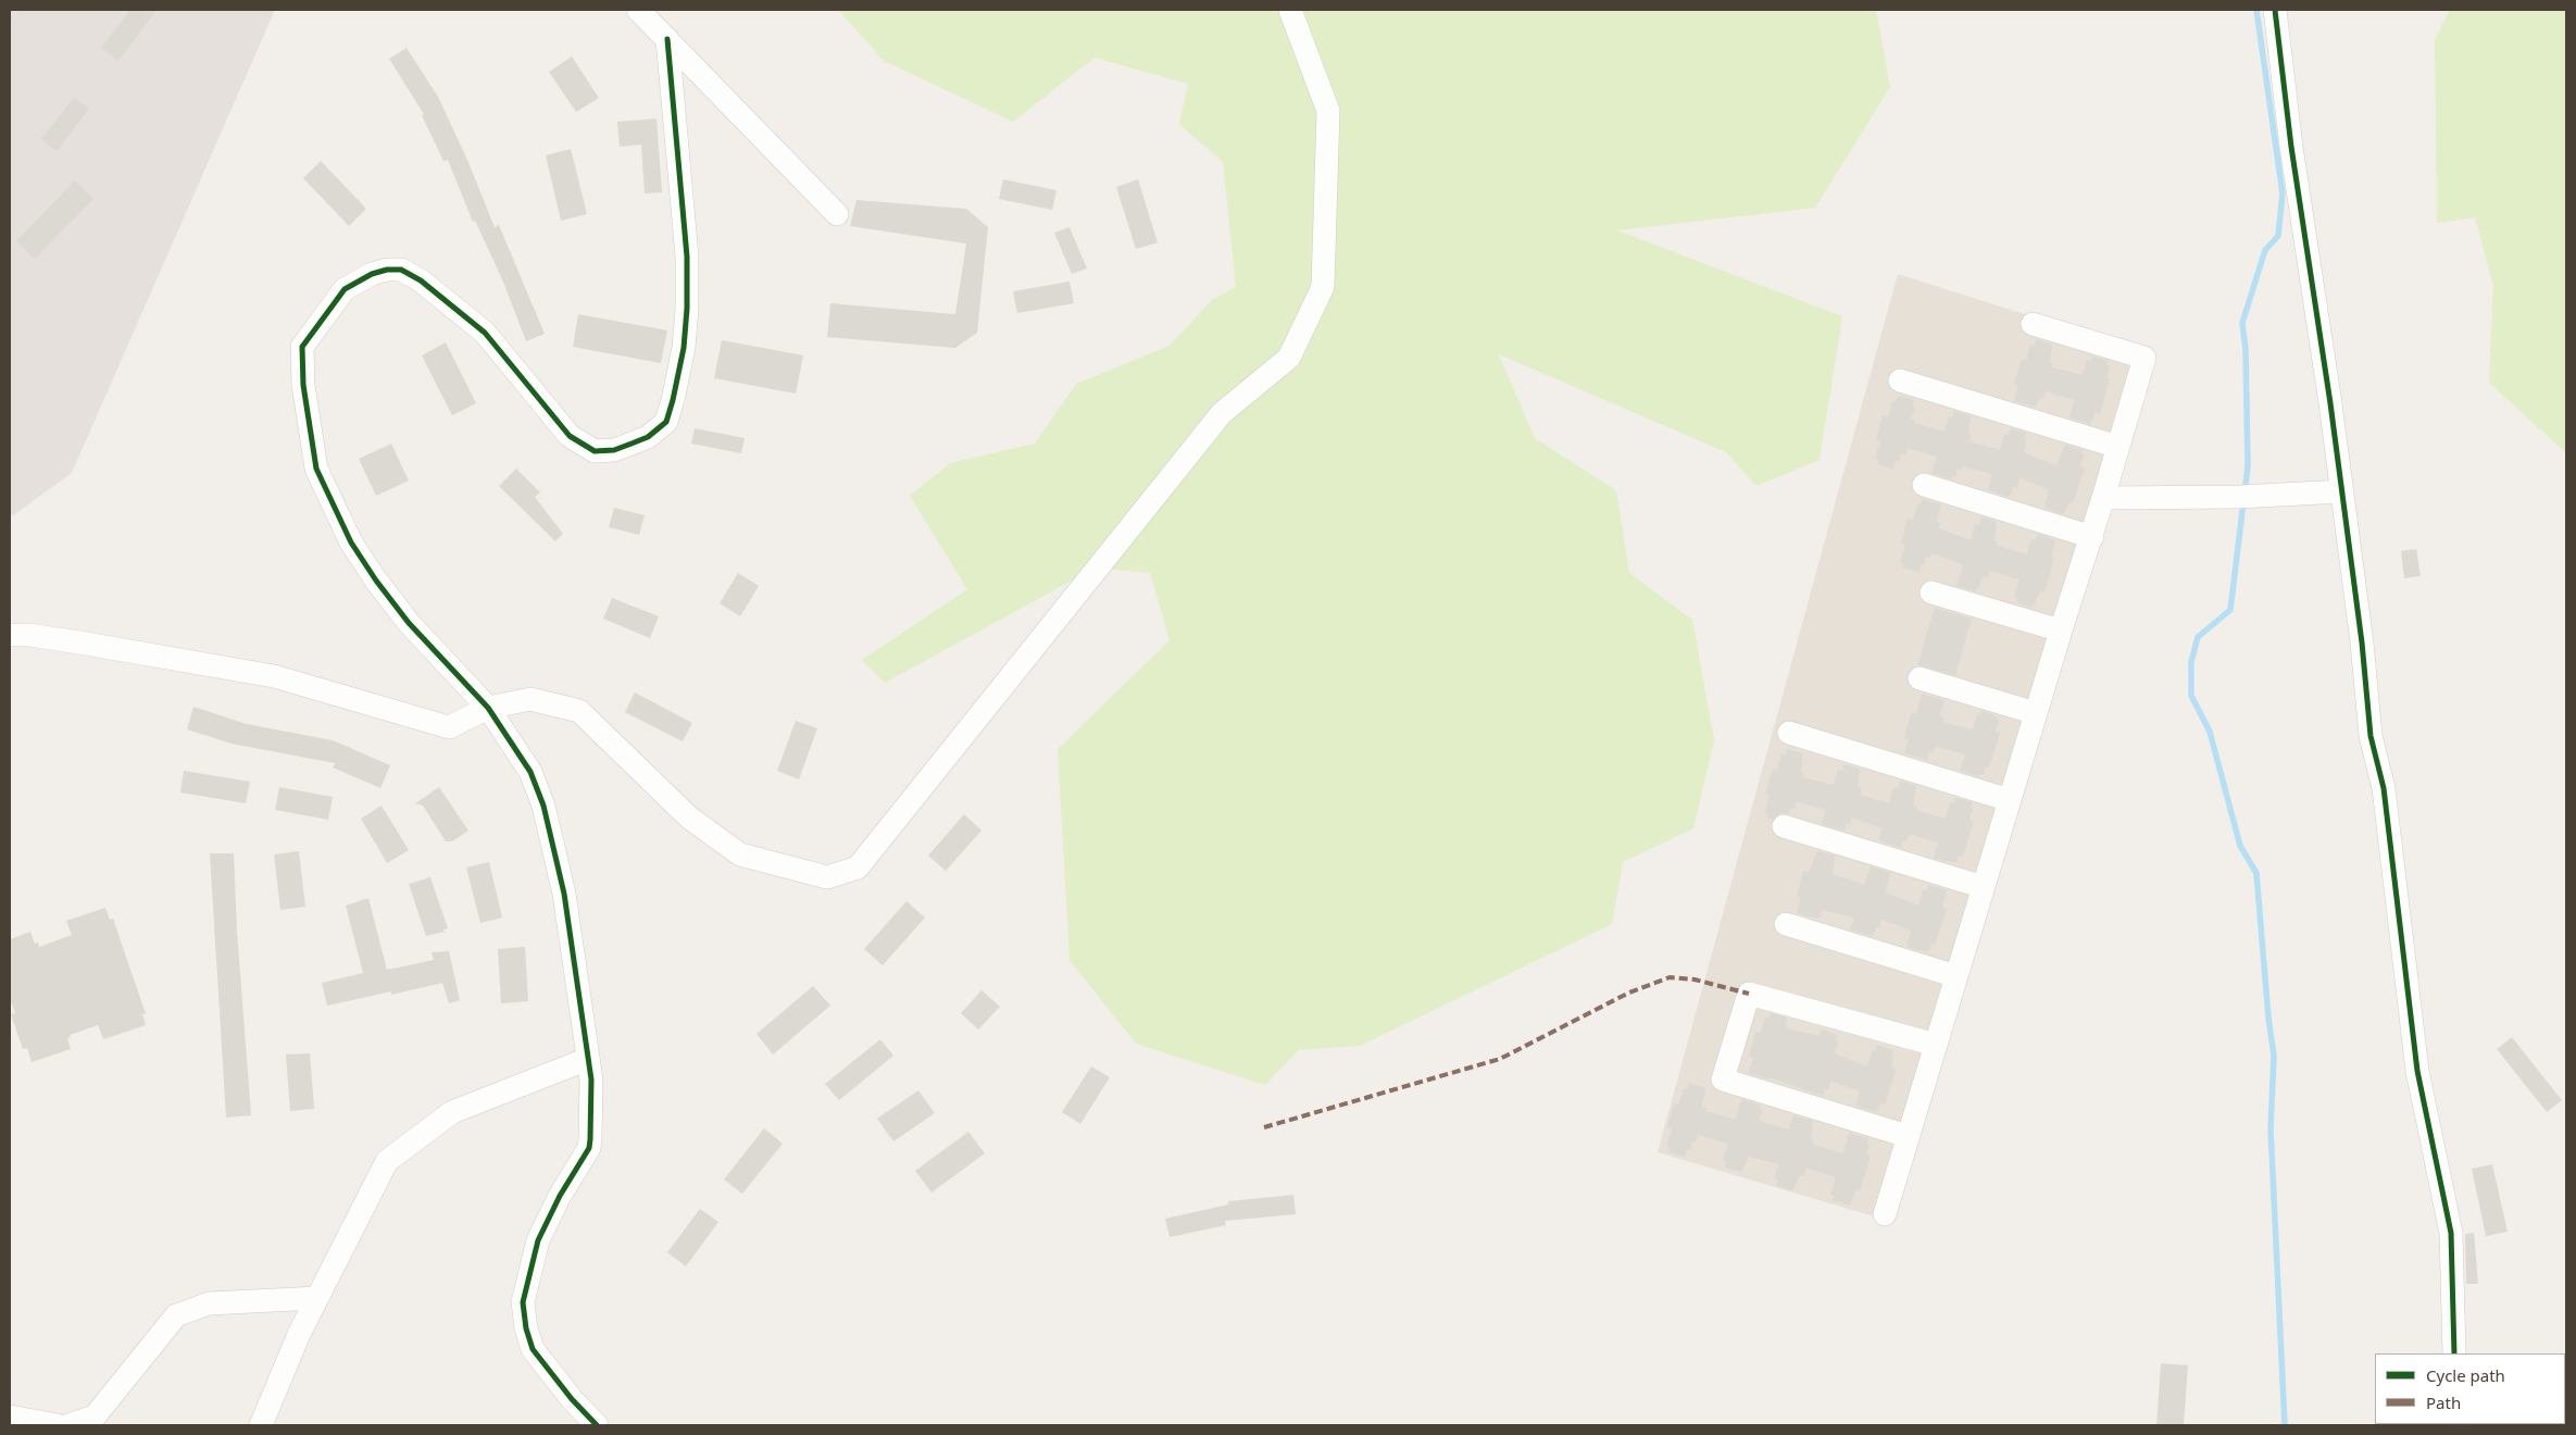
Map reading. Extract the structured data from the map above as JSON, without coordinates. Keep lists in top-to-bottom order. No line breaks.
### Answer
{"legend":["Cycle path","Path"]}
